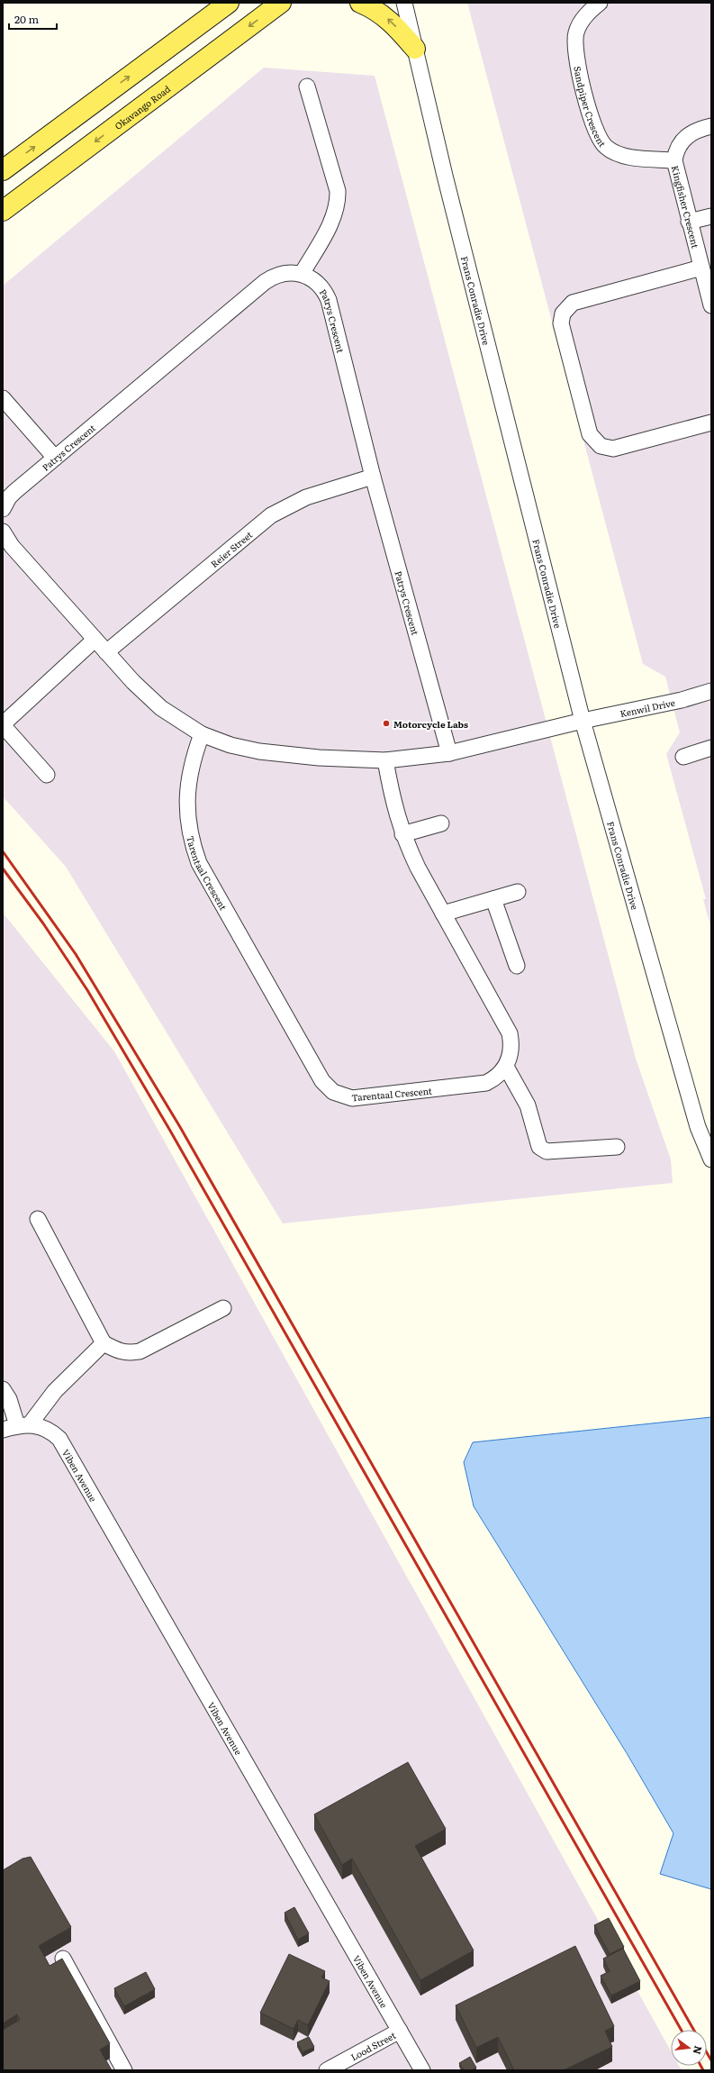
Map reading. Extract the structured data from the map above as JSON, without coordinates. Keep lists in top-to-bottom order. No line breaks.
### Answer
{"streets":{"main road":["Okavango Road"],"street":["Sandpiper Crescent","Kingfisher Crescent","Frans Conradie Drive","Patrys Crescent","Reier Street","Kenwil Drive","Tarentaal Crescent","Viben Avenue","Lood Street"]},"crossings":[["Sandpiper Crescent","Kingfisher Crescent"],["Frans Conradie Drive","Kenwil Drive"],["Patrys Crescent","Reier Street"],["Viben Avenue","Lood Street"]],"places":["Motorcycle Labs"],"scale_bar":"20 m","north":"right"}
